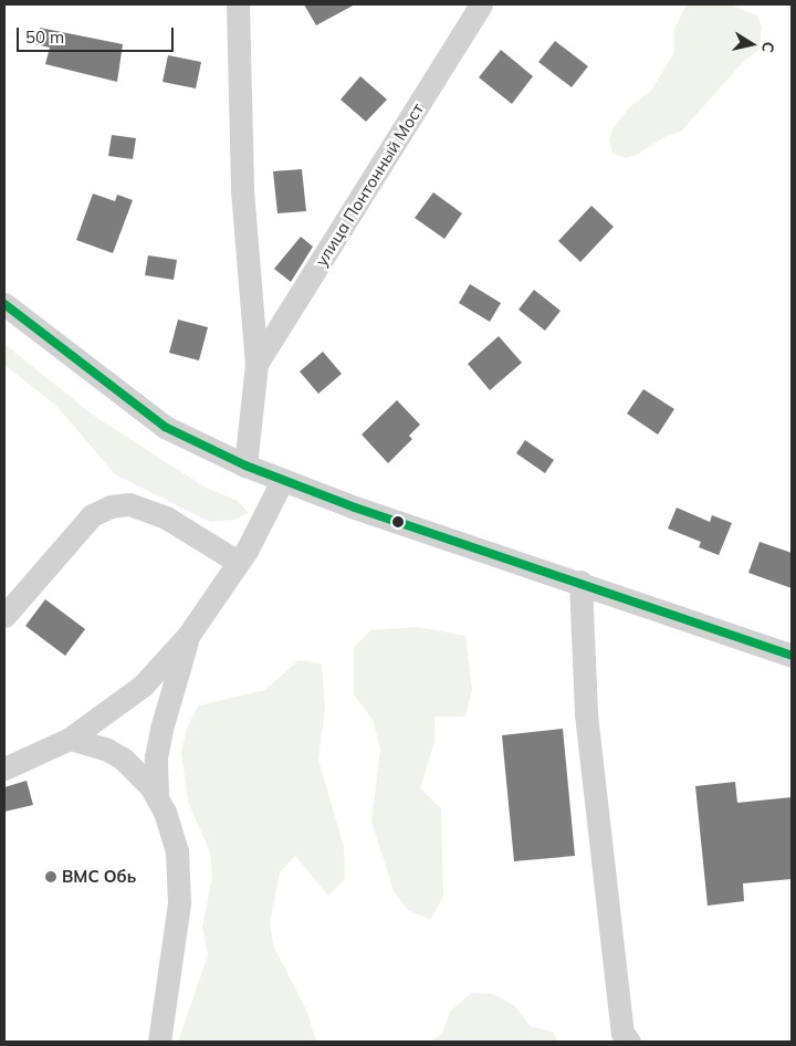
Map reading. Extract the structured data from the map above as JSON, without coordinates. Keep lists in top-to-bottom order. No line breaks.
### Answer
{"streets":{"street":["улица Понтонный Мост"]},"places":["ВМС Обь"],"scale_bar":"50 m","north":"right"}
